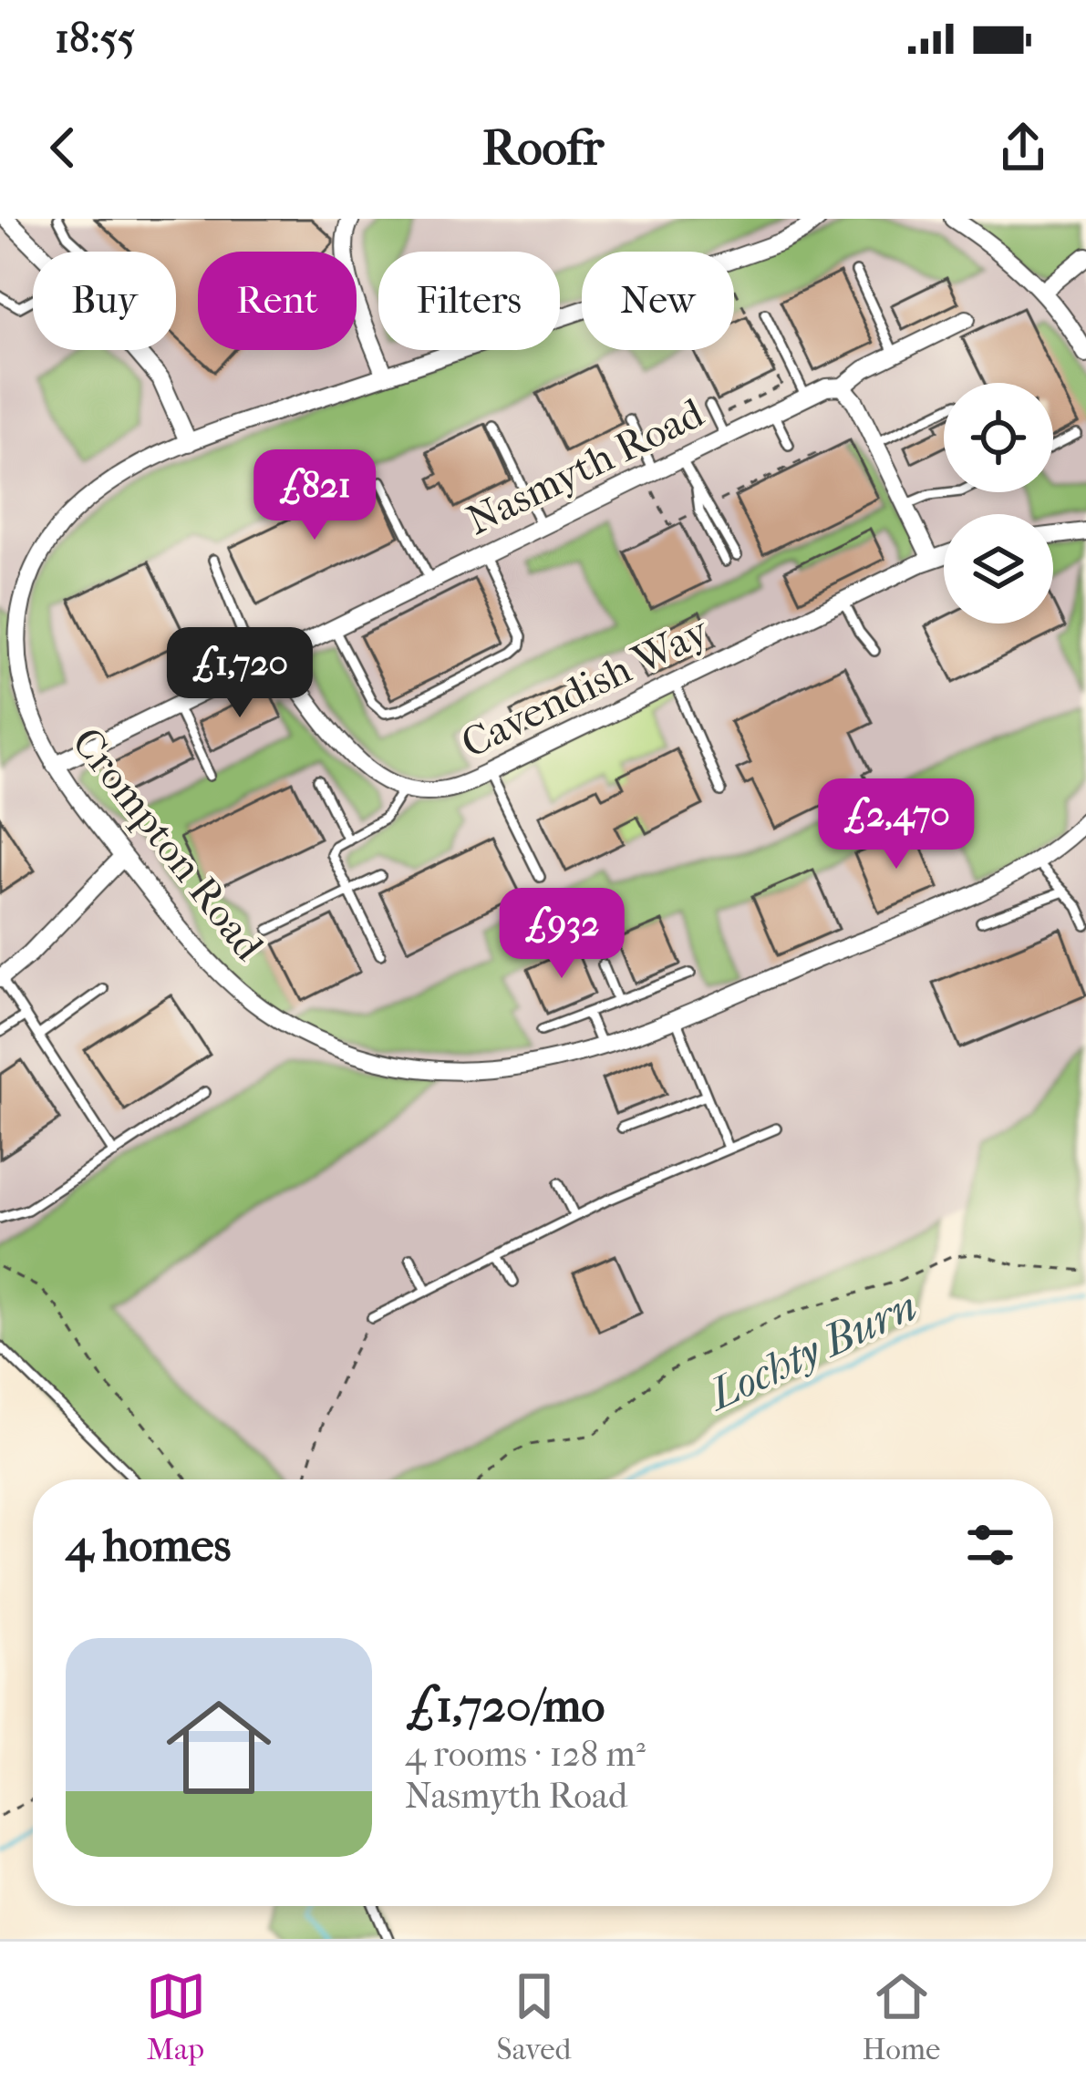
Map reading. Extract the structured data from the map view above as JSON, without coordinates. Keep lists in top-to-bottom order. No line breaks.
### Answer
{"streets":{"street":["Nasmyth Road","Cavendish Way","Crompton Road"]},"crossings":[["Nasmyth Road","Crompton Road"]],"water":["Lochty Burn"],"page":{"status":"18:55","header":"Roofr","chip":["Buy","Rent","Filters","New"],"price":["£821","£1,720","£2,470","£932"],"heading":"4 homes","list":[{"name":"£1,720/mo","note":"4 rooms · 128 m² · Nasmyth Road"}],"tabs":["Map","Saved","Home"]}}
